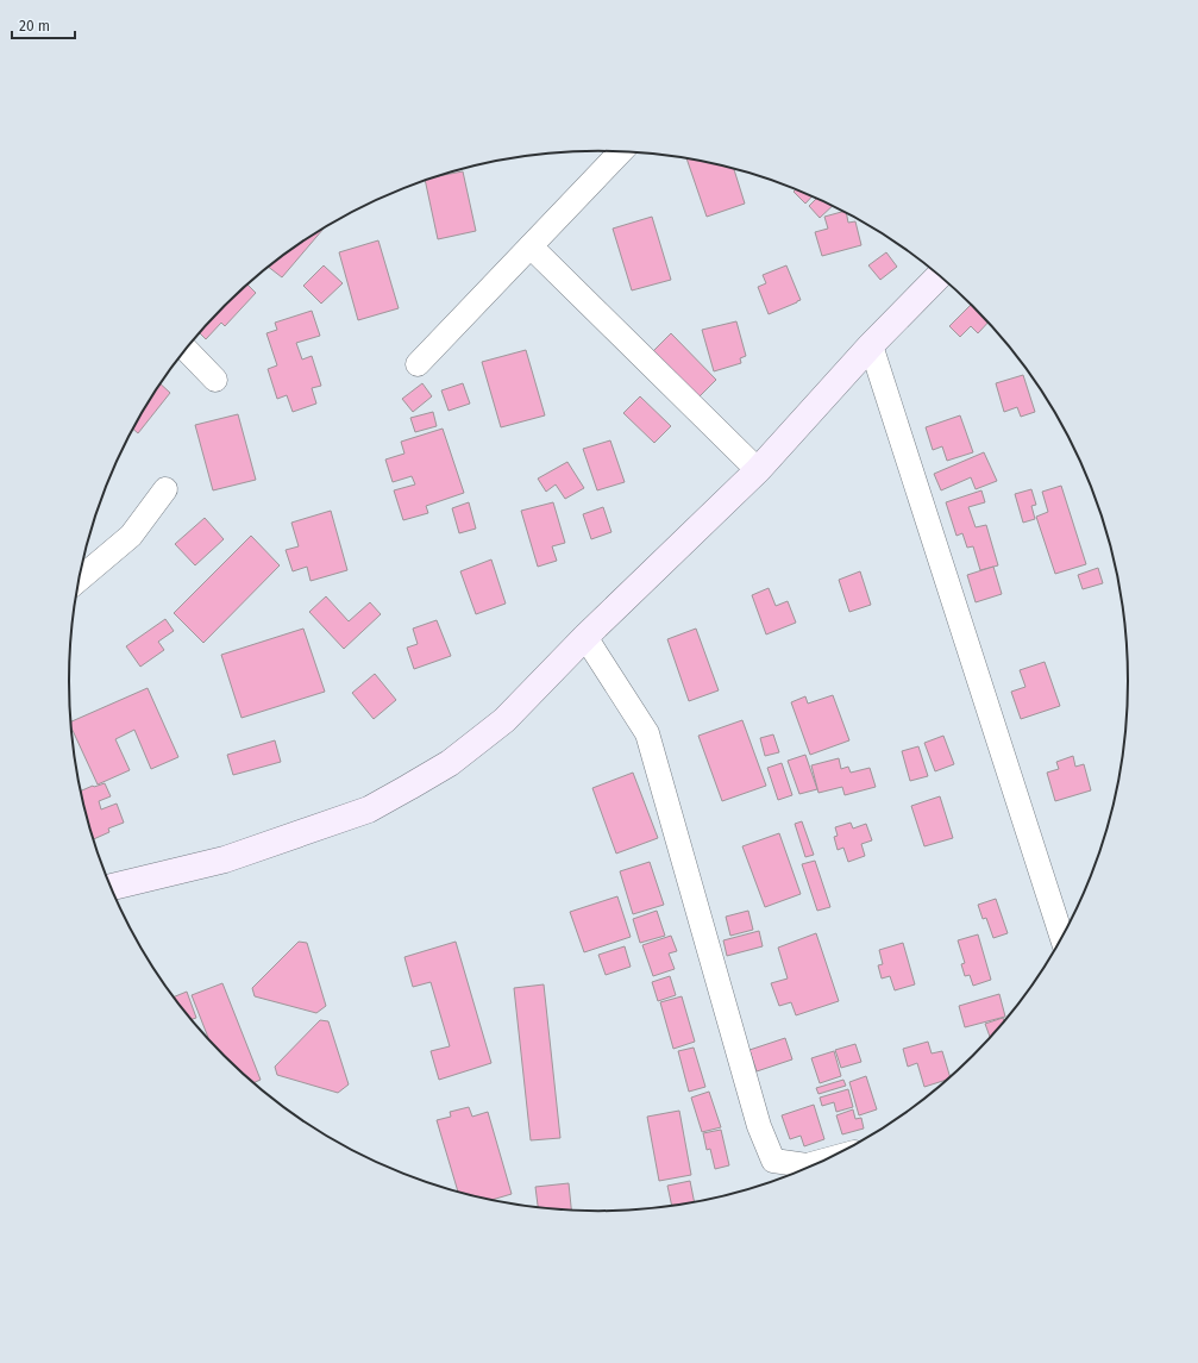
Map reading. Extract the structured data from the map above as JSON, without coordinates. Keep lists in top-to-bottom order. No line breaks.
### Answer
{"scale_bar":"20 m"}
